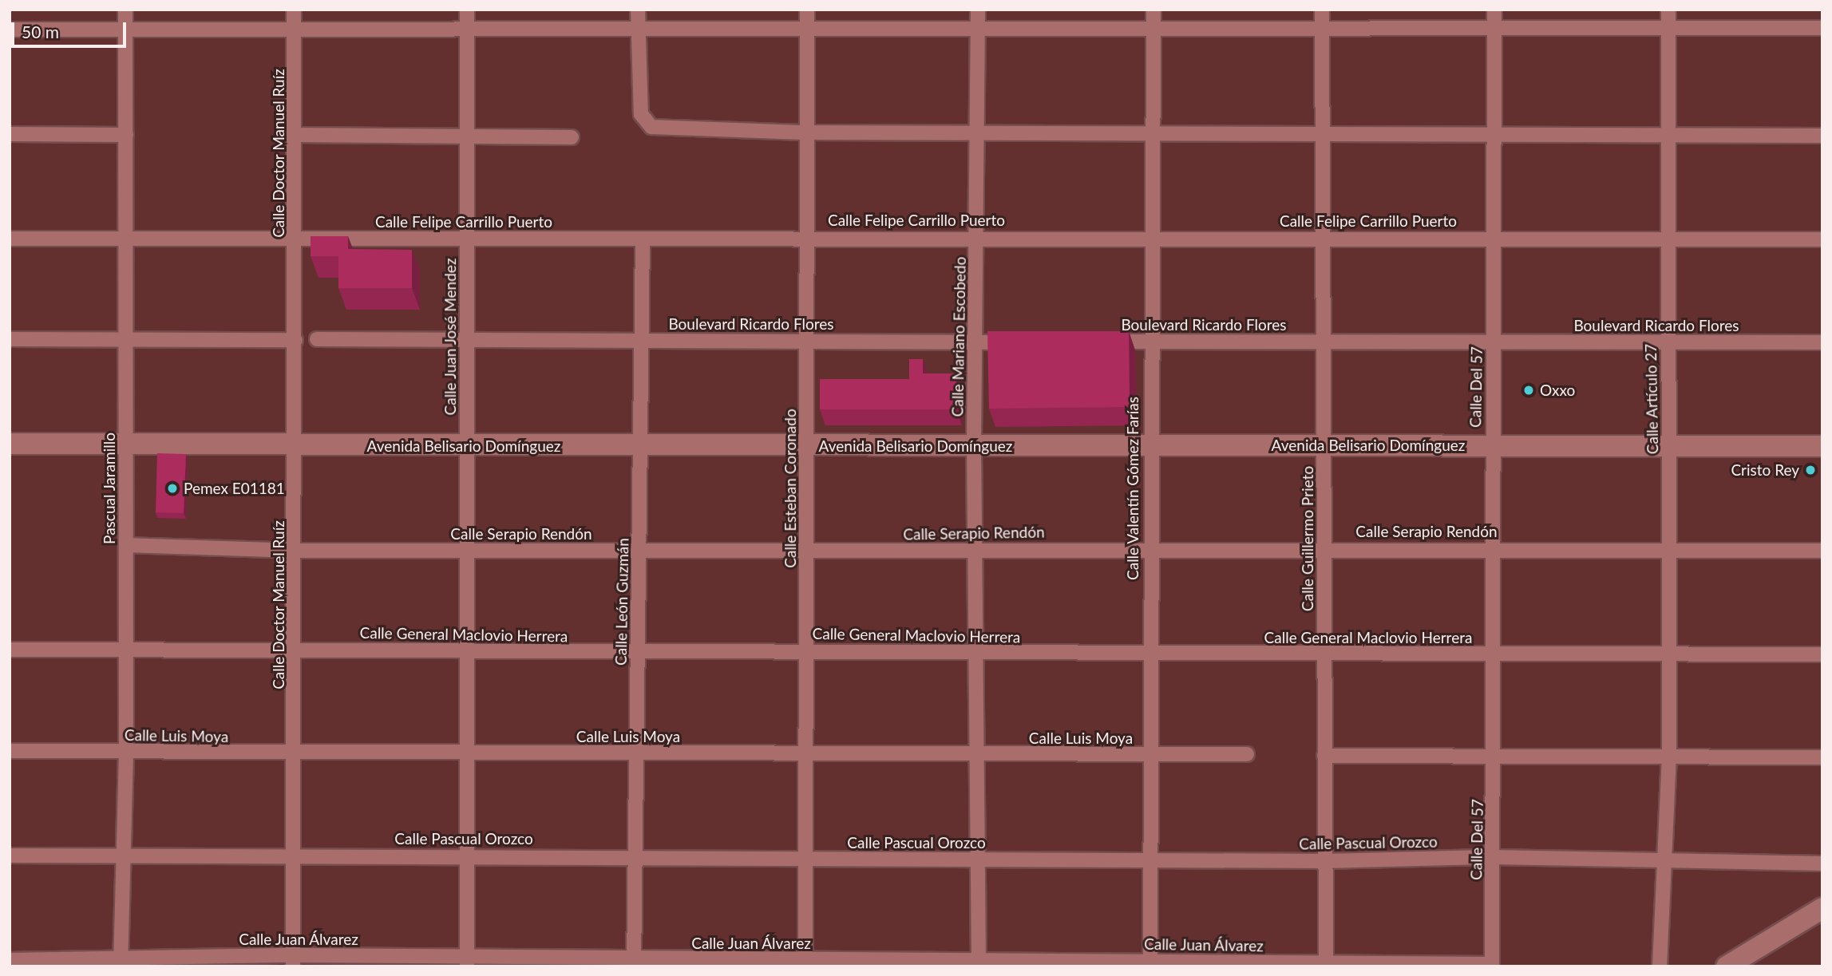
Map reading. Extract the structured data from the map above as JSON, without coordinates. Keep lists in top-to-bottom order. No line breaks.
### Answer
{"streets":{"street":["Calle Doctor Manuel Ruíz","Calle Felipe Carrillo Puerto","Boulevard Ricardo Flores","Calle Juan José Mendez","Calle Mariano Escobedo","Calle Del 57","Calle Artículo 27","Avenida Belisario Domínguez","Pascual Jaramillo","Calle Esteban Coronado","Calle Valentín Gómez Farías","Calle Serapio Rendón","Calle Guillermo Prieto","Calle León Guzmán","Calle General Maclovio Herrera","Calle Luis Moya","Calle Pascual Orozco","Calle Juan Álvarez"]},"crossings":[["Calle Doctor Manuel Ruíz","Calle Felipe Carrillo Puerto"],["Calle Doctor Manuel Ruíz","Avenida Belisario Domínguez"],["Calle Doctor Manuel Ruíz","Calle Serapio Rendón"],["Calle Doctor Manuel Ruíz","Calle General Maclovio Herrera"],["Calle Doctor Manuel Ruíz","Calle Luis Moya"],["Calle Doctor Manuel Ruíz","Calle Pascual Orozco"],["Calle Doctor Manuel Ruíz","Calle Juan Álvarez"],["Calle Felipe Carrillo Puerto","Calle Juan José Mendez"],["Calle Felipe Carrillo Puerto","Calle Mariano Escobedo"],["Calle Felipe Carrillo Puerto","Calle Del 57"],["Calle Felipe Carrillo Puerto","Calle Artículo 27"],["Calle Felipe Carrillo Puerto","Pascual Jaramillo"],["Calle Felipe Carrillo Puerto","Calle Esteban Coronado"],["Calle Felipe Carrillo Puerto","Calle Valentín Gómez Farías"],["Calle Felipe Carrillo Puerto","Calle Guillermo Prieto"],["Calle Felipe Carrillo Puerto","Calle León Guzmán"],["Boulevard Ricardo Flores","Calle Juan José Mendez"],["Boulevard Ricardo Flores","Calle Mariano Escobedo"],["Boulevard Ricardo Flores","Calle Del 57"],["Boulevard Ricardo Flores","Calle Artículo 27"],["Boulevard Ricardo Flores","Calle Esteban Coronado"],["Boulevard Ricardo Flores","Calle Valentín Gómez Farías"],["Boulevard Ricardo Flores","Calle Guillermo Prieto"],["Boulevard Ricardo Flores","Calle León Guzmán"],["Calle Juan José Mendez","Avenida Belisario Domínguez"],["Calle Juan José Mendez","Calle Serapio Rendón"],["Calle Juan José Mendez","Calle General Maclovio Herrera"],["Calle Juan José Mendez","Calle Luis Moya"],["Calle Juan José Mendez","Calle Pascual Orozco"],["Calle Juan José Mendez","Calle Juan Álvarez"],["Calle Mariano Escobedo","Avenida Belisario Domínguez"],["Calle Mariano Escobedo","Calle Serapio Rendón"],["Calle Mariano Escobedo","Calle General Maclovio Herrera"],["Calle Mariano Escobedo","Calle Luis Moya"],["Calle Mariano Escobedo","Calle Pascual Orozco"],["Calle Mariano Escobedo","Calle Juan Álvarez"],["Calle Del 57","Avenida Belisario Domínguez"],["Calle Del 57","Calle Serapio Rendón"],["Calle Del 57","Calle General Maclovio Herrera"],["Calle Del 57","Calle Pascual Orozco"],["Calle Del 57","Calle Juan Álvarez"],["Calle Artículo 27","Avenida Belisario Domínguez"],["Calle Artículo 27","Calle Serapio Rendón"],["Calle Artículo 27","Calle General Maclovio Herrera"],["Calle Artículo 27","Calle Pascual Orozco"],["Avenida Belisario Domínguez","Pascual Jaramillo"],["Avenida Belisario Domínguez","Calle Esteban Coronado"],["Avenida Belisario Domínguez","Calle Valentín Gómez Farías"],["Avenida Belisario Domínguez","Calle Guillermo Prieto"],["Avenida Belisario Domínguez","Calle León Guzmán"],["Pascual Jaramillo","Calle Serapio Rendón"],["Pascual Jaramillo","Calle General Maclovio Herrera"],["Pascual Jaramillo","Calle Luis Moya"],["Pascual Jaramillo","Calle Pascual Orozco"],["Pascual Jaramillo","Calle Juan Álvarez"],["Calle Esteban Coronado","Calle Serapio Rendón"],["Calle Esteban Coronado","Calle General Maclovio Herrera"],["Calle Esteban Coronado","Calle Luis Moya"],["Calle Esteban Coronado","Calle Pascual Orozco"],["Calle Esteban Coronado","Calle Juan Álvarez"],["Calle Valentín Gómez Farías","Calle Serapio Rendón"],["Calle Valentín Gómez Farías","Calle General Maclovio Herrera"],["Calle Valentín Gómez Farías","Calle Luis Moya"],["Calle Valentín Gómez Farías","Calle Pascual Orozco"],["Calle Valentín Gómez Farías","Calle Juan Álvarez"],["Calle Serapio Rendón","Calle Guillermo Prieto"],["Calle Serapio Rendón","Calle León Guzmán"],["Calle Guillermo Prieto","Calle General Maclovio Herrera"],["Calle Guillermo Prieto","Calle Pascual Orozco"],["Calle Guillermo Prieto","Calle Juan Álvarez"],["Calle León Guzmán","Calle General Maclovio Herrera"],["Calle León Guzmán","Calle Luis Moya"],["Calle León Guzmán","Calle Pascual Orozco"],["Calle León Guzmán","Calle Juan Álvarez"]],"places":["Oxxo","Cristo Rey","Pemex E01181"],"scale_bar":"50 m"}
